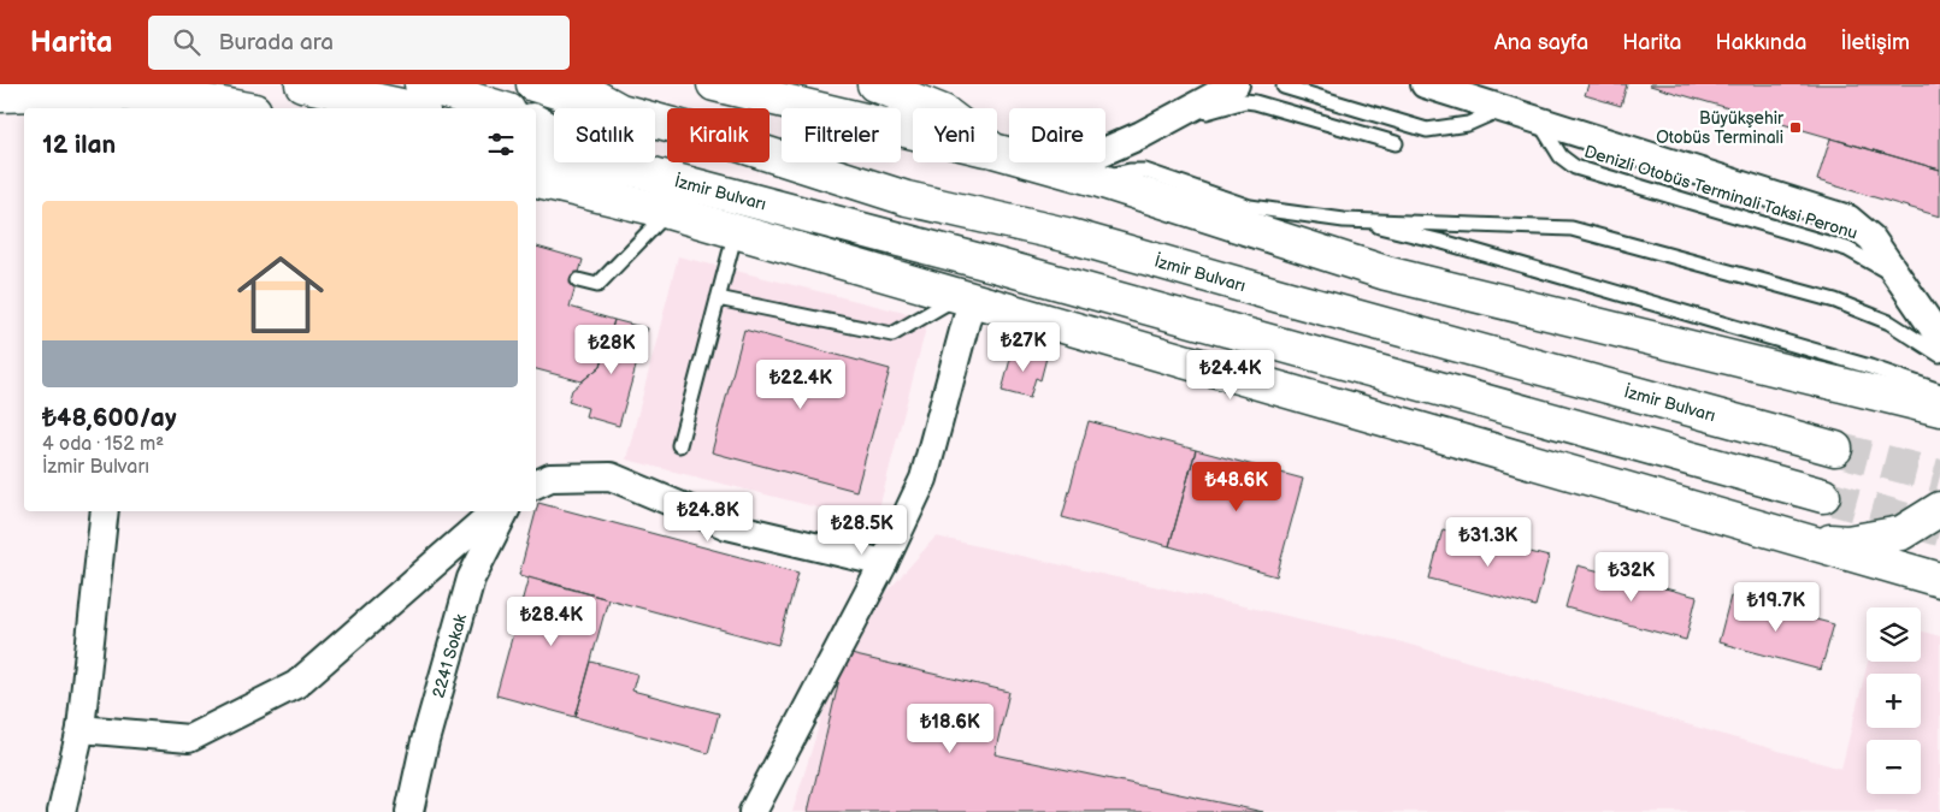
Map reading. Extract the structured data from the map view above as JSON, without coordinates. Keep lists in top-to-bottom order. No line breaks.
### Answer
{"streets":{"main road":["İzmir Bulvarı"],"street":["2241 Sokak"]},"places":{"transit":["Büyükşehir Otobüs Terminali"]},"page":{"header":"Harita","search":"Burada ara","nav":["Ana sayfa","Harita","Hakkında","İletişim"],"chip":["Satılık","Kiralık","Filtreler","Yeni","Daire"],"heading":"12 ilan","list":[{"name":"₺48,600/ay","note":"4 oda · 152 m² · İzmir Bulvarı"}],"price":["₺27K","₺28K","₺24.4K","₺22.4K","₺48.6K","₺24.8K","₺28.5K","₺31.3K","₺32K","₺19.7K","₺28.4K","₺18.6K"],"map_buttons":["+","−"]}}
